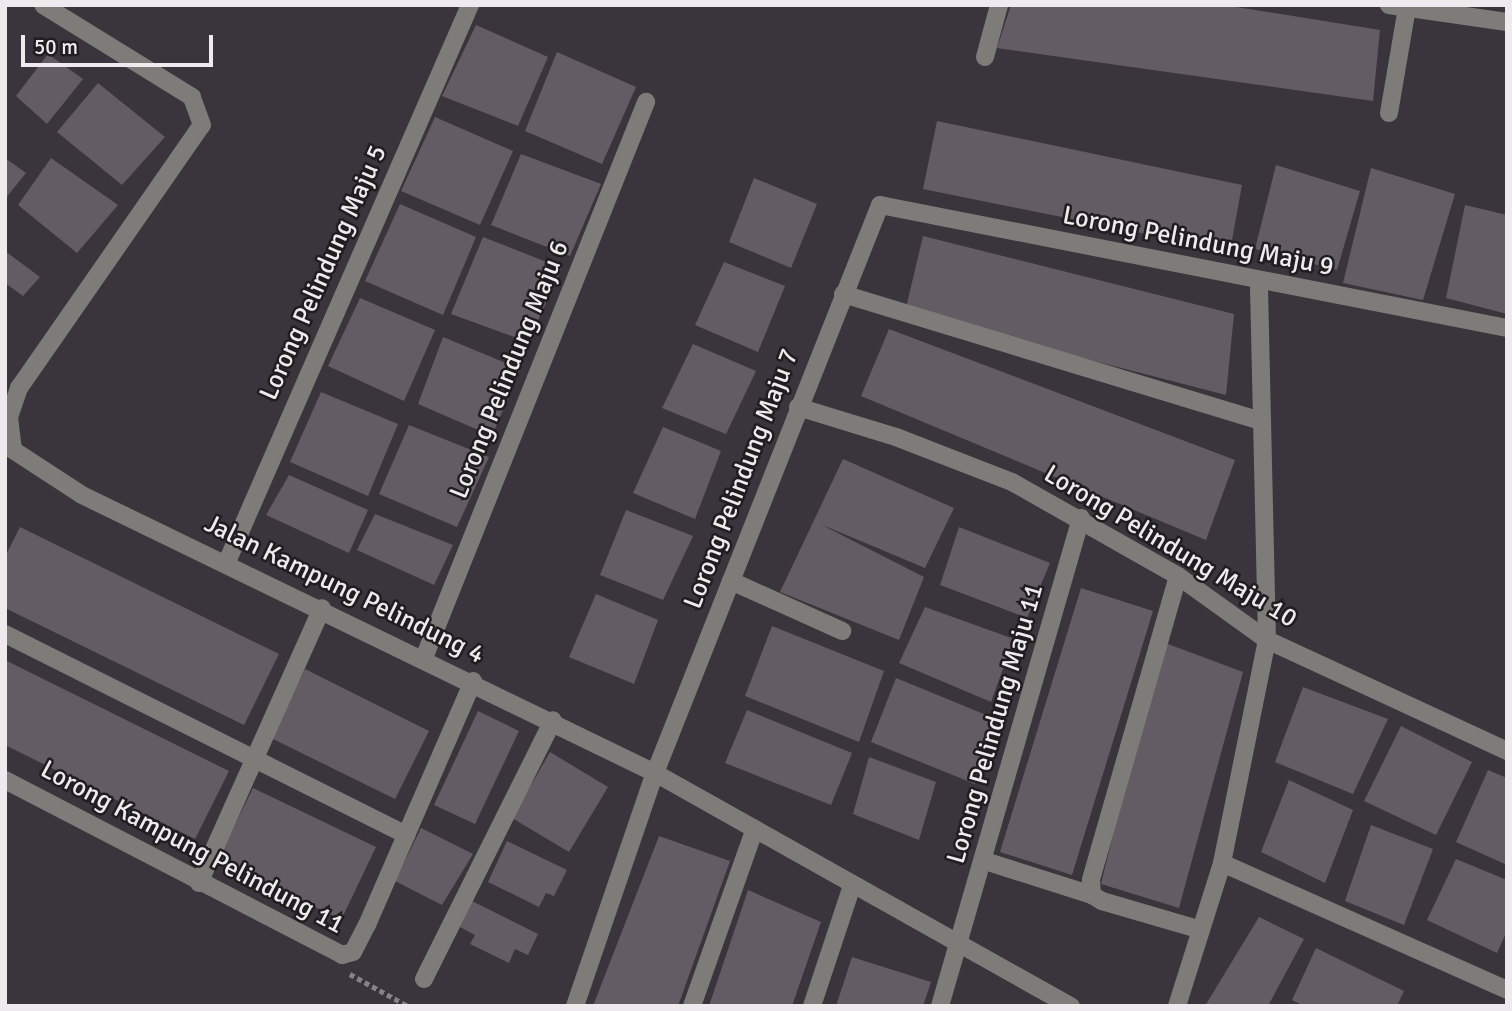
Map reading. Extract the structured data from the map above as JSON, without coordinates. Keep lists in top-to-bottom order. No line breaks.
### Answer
{"streets":{"street":["Lorong Pelindung Maju 9","Lorong Pelindung Maju 5","Lorong Pelindung Maju 6","Lorong Pelindung Maju 7","Lorong Pelindung Maju 10","Jalan Kampung Pelindung 4","Lorong Pelindung Maju 11","Lorong Kampung Pelindung 11"]},"crossings":[["Lorong Pelindung Maju 9","Lorong Pelindung Maju 7"],["Lorong Pelindung Maju 5","Jalan Kampung Pelindung 4"],["Lorong Pelindung Maju 6","Jalan Kampung Pelindung 4"],["Lorong Pelindung Maju 7","Lorong Pelindung Maju 10"],["Lorong Pelindung Maju 7","Jalan Kampung Pelindung 4"],["Lorong Pelindung Maju 10","Lorong Pelindung Maju 11"],["Jalan Kampung Pelindung 4","Lorong Pelindung Maju 11"],["Jalan Kampung Pelindung 4","Lorong Kampung Pelindung 11"]],"scale_bar":"50 m"}
